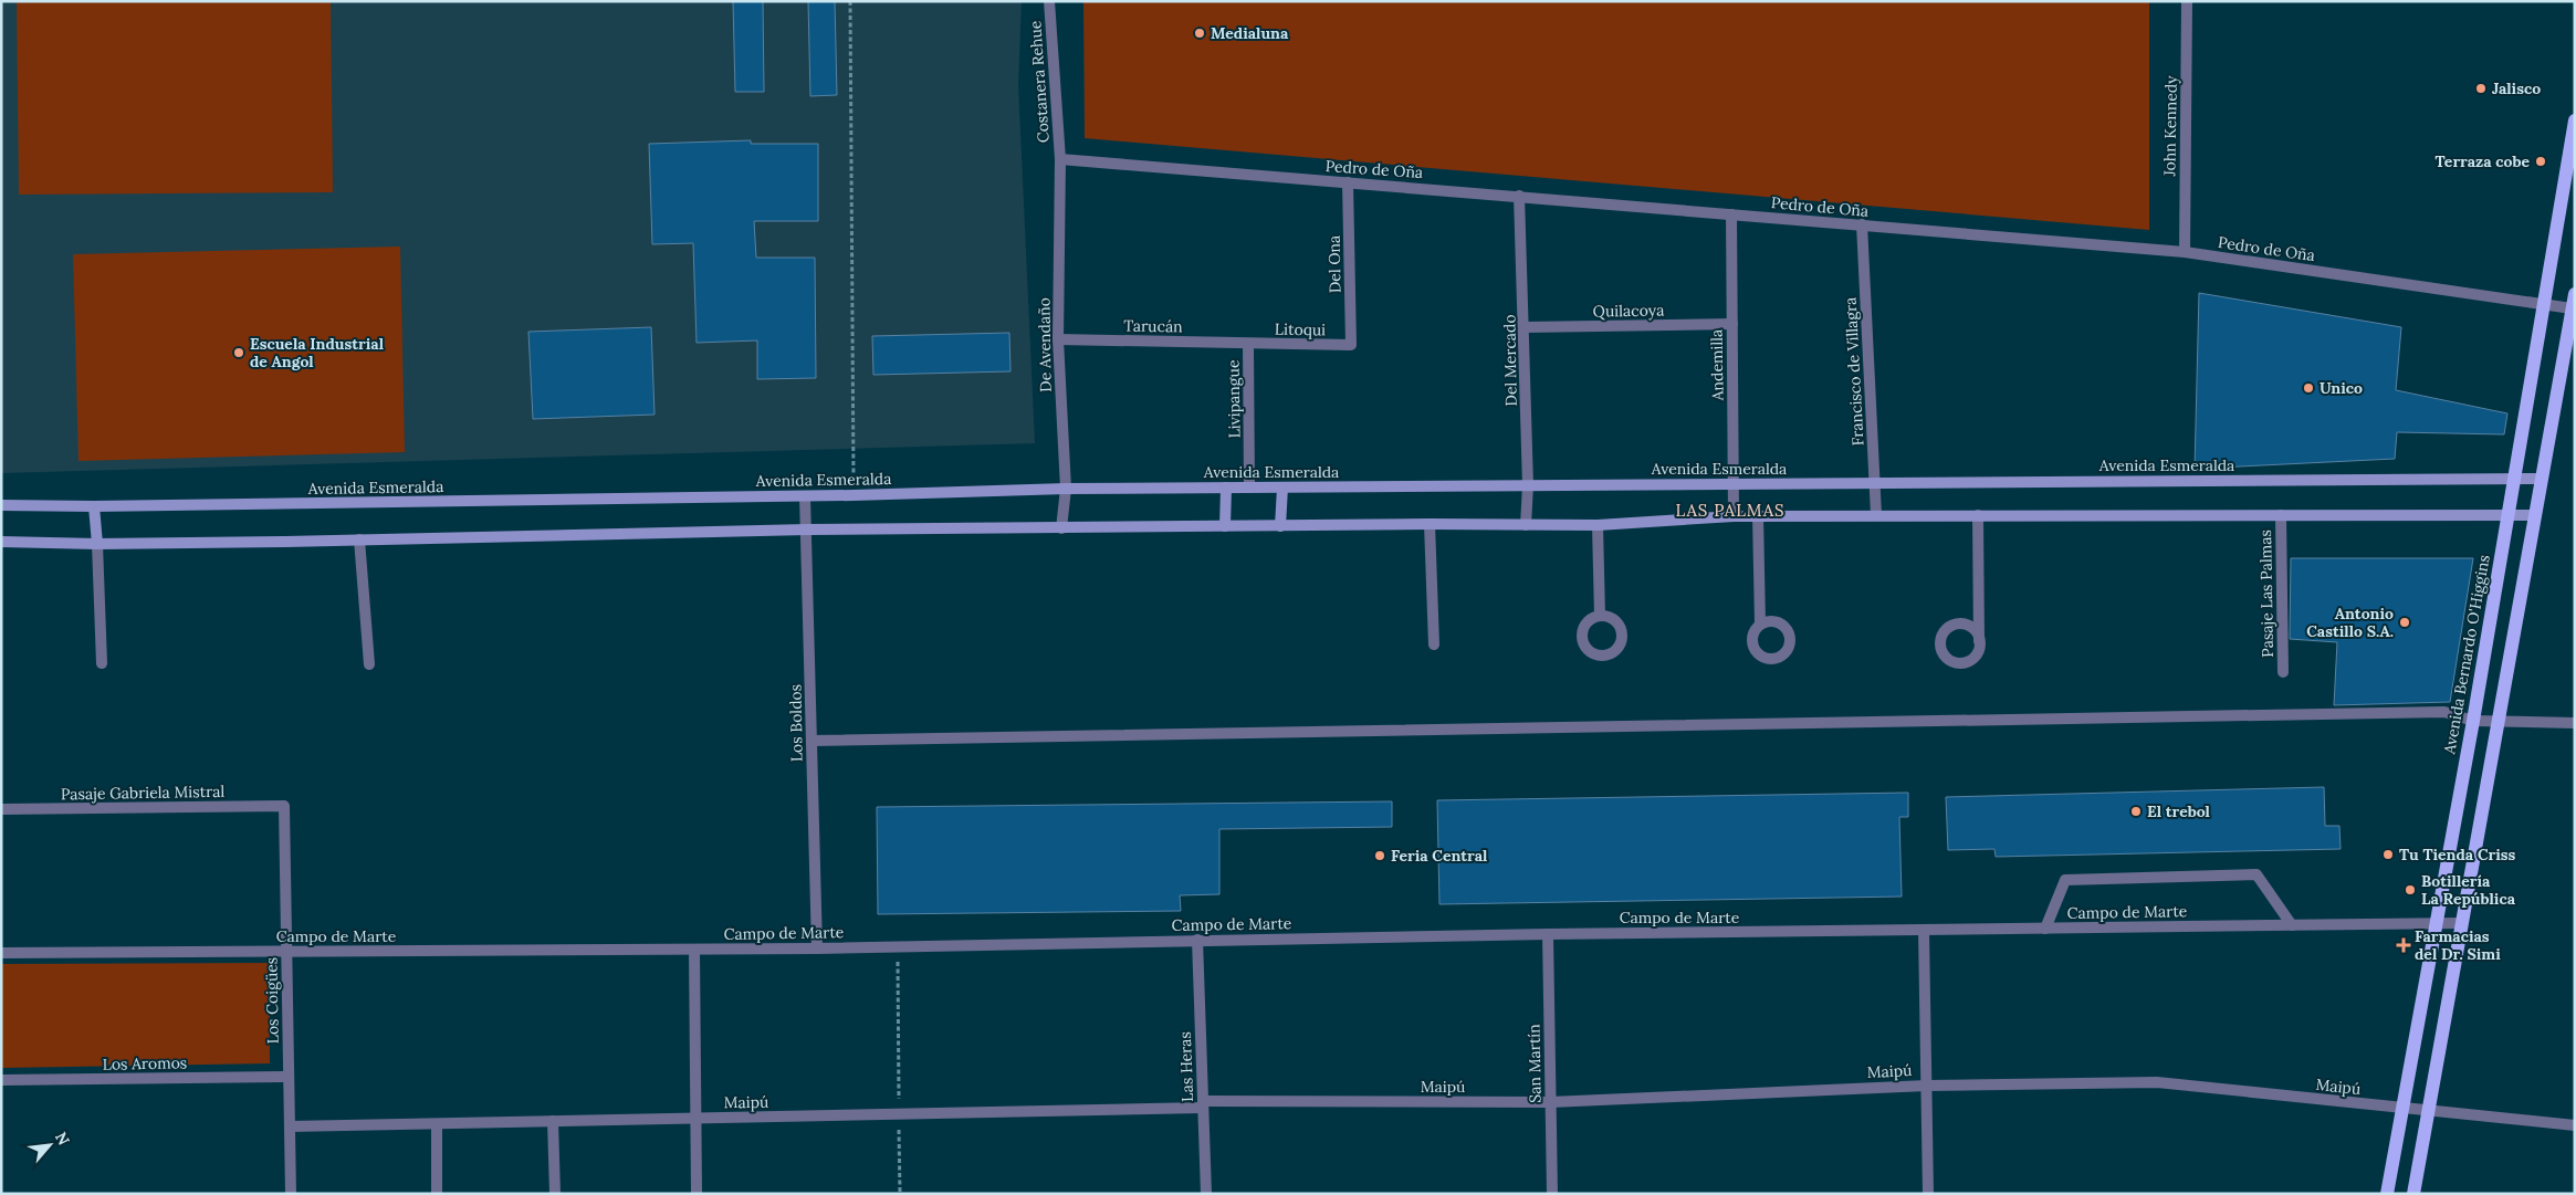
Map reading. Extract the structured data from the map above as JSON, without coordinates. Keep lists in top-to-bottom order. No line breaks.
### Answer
{"streets":{"main road":["Avenida Bernardo O'Higgins"],"street":["Costanera Rehue","John Kennedy","Pedro de Oña","Del Ona","Quilacoya","Tarucán","Litoqui","De Avendaño","Del Mercado","Andemilla","Francisco de Villagra","Livipangue","Avenida Esmeralda","Pasaje Las Palmas","Los Boldos","Pasaje Gabriela Mistral","Campo de Marte","Los Coigües","Los Aromos","San Martín","Las Heras","Maipú"]},"crossings":[["Costanera Rehue","Pedro de Oña"],["Costanera Rehue","De Avendaño"],["John Kennedy","Pedro de Oña"],["Pedro de Oña","Del Ona"],["Pedro de Oña","De Avendaño"],["Pedro de Oña","Del Mercado"],["Pedro de Oña","Andemilla"],["Pedro de Oña","Francisco de Villagra"],["Pedro de Oña","Avenida Bernardo O'Higgins"],["Del Ona","Litoqui"],["Quilacoya","Del Mercado"],["Quilacoya","Andemilla"],["Tarucán","Litoqui"],["Tarucán","De Avendaño"],["Tarucán","Livipangue"],["Litoqui","Livipangue"],["De Avendaño","Avenida Esmeralda"],["Del Mercado","Avenida Esmeralda"],["Andemilla","Avenida Esmeralda"],["Francisco de Villagra","Avenida Esmeralda"],["Livipangue","Avenida Esmeralda"],["Avenida Esmeralda","Avenida Bernardo O'Higgins"],["Avenida Esmeralda","Los Boldos"],["Avenida Bernardo O'Higgins","Campo de Marte"],["Avenida Bernardo O'Higgins","Maipú"],["Los Boldos","Campo de Marte"],["Pasaje Gabriela Mistral","Los Coigües"],["Campo de Marte","Los Coigües"],["Campo de Marte","San Martín"],["Campo de Marte","Las Heras"],["Los Coigües","Los Aromos"],["Los Coigües","Maipú"],["San Martín","Maipú"],["Las Heras","Maipú"]],"districts":["LAS PALMAS"],"places":{"other":["Medialuna","Jalisco","Terraza cobe","Escuela Industrial de Angol","Unico","Antonio Castillo S.A.","El trebol","Tu Tienda Criss","Feria Central","Botillería La República"],"health":["Farmacias del Dr. Simi"]},"north":"top right"}
